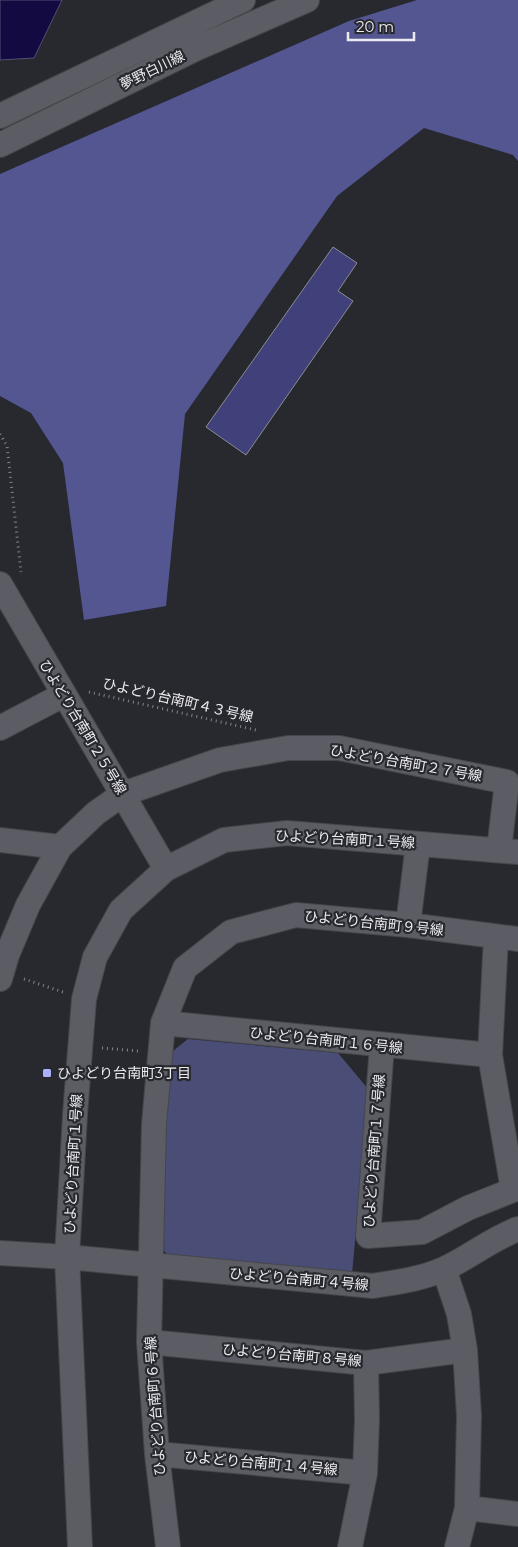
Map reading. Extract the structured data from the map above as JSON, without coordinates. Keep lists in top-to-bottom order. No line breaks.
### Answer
{"streets":{"street":["夢野白川線","ひよどり台南町２５号線","ひよどり台南町２７号線","ひよどり台南町１号線","ひよどり台南町９号線","ひよどり台南町１６号線","ひよどり台南町１７号線","ひよどり台南町４号線","ひよどり台南町８号線","ひよどり台南町６号線","ひよどり台南町１４号線"],"path":["ひよどり台南町４３号線"]},"crossings":[["ひよどり台南町４３号線","ひよどり台南町２５号線"],["ひよどり台南町４３号線","ひよどり台南町２７号線"],["ひよどり台南町２５号線","ひよどり台南町２７号線"],["ひよどり台南町２５号線","ひよどり台南町１号線"],["ひよどり台南町２７号線","ひよどり台南町１号線"],["ひよどり台南町１号線","ひよどり台南町４号線"],["ひよどり台南町９号線","ひよどり台南町１６号線"],["ひよどり台南町９号線","ひよどり台南町１７号線"],["ひよどり台南町９号線","ひよどり台南町４号線"],["ひよどり台南町９号線","ひよどり台南町６号線"],["ひよどり台南町１６号線","ひよどり台南町１７号線"],["ひよどり台南町４号線","ひよどり台南町６号線"],["ひよどり台南町８号線","ひよどり台南町６号線"],["ひよどり台南町６号線","ひよどり台南町１４号線"]],"places":{"transit":["ひよどり台南町3丁目"]},"scale_bar":"20 m"}
